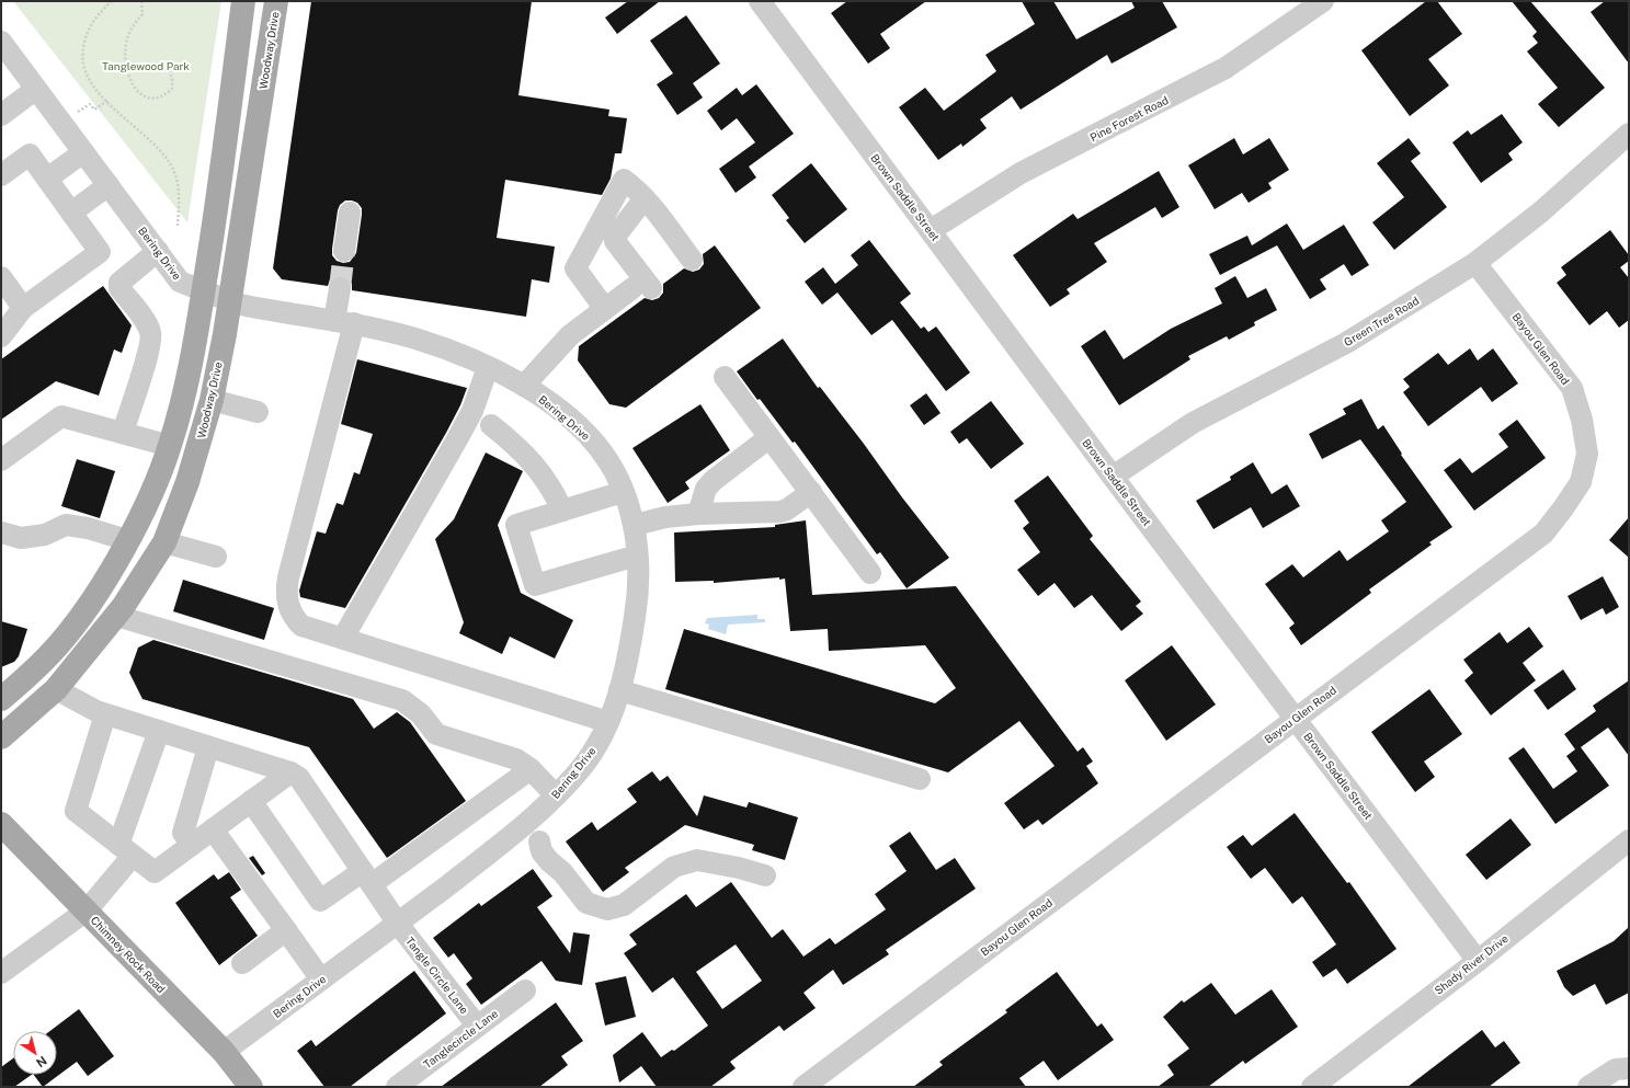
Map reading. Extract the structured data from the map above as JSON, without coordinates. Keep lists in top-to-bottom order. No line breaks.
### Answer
{"streets":{"main road":["Woodway Drive","Chimney Rock Road"],"street":["Pine Forest Road","Brown Saddle Street","Bering Drive","Green Tree Road","Bayou Glen Road","Shady River Drive","Tangle Circle Lane","Tanglecircle Lane"]},"crossings":[["Woodway Drive","Bering Drive"],["Pine Forest Road","Brown Saddle Street"],["Brown Saddle Street","Green Tree Road"],["Brown Saddle Street","Bayou Glen Road"],["Brown Saddle Street","Shady River Drive"],["Bering Drive","Chimney Rock Road"],["Bering Drive","Tangle Circle Lane"],["Green Tree Road","Bayou Glen Road"],["Tangle Circle Lane","Tanglecircle Lane"]],"parks":["Tanglewood Park"],"north":"bottom right"}
